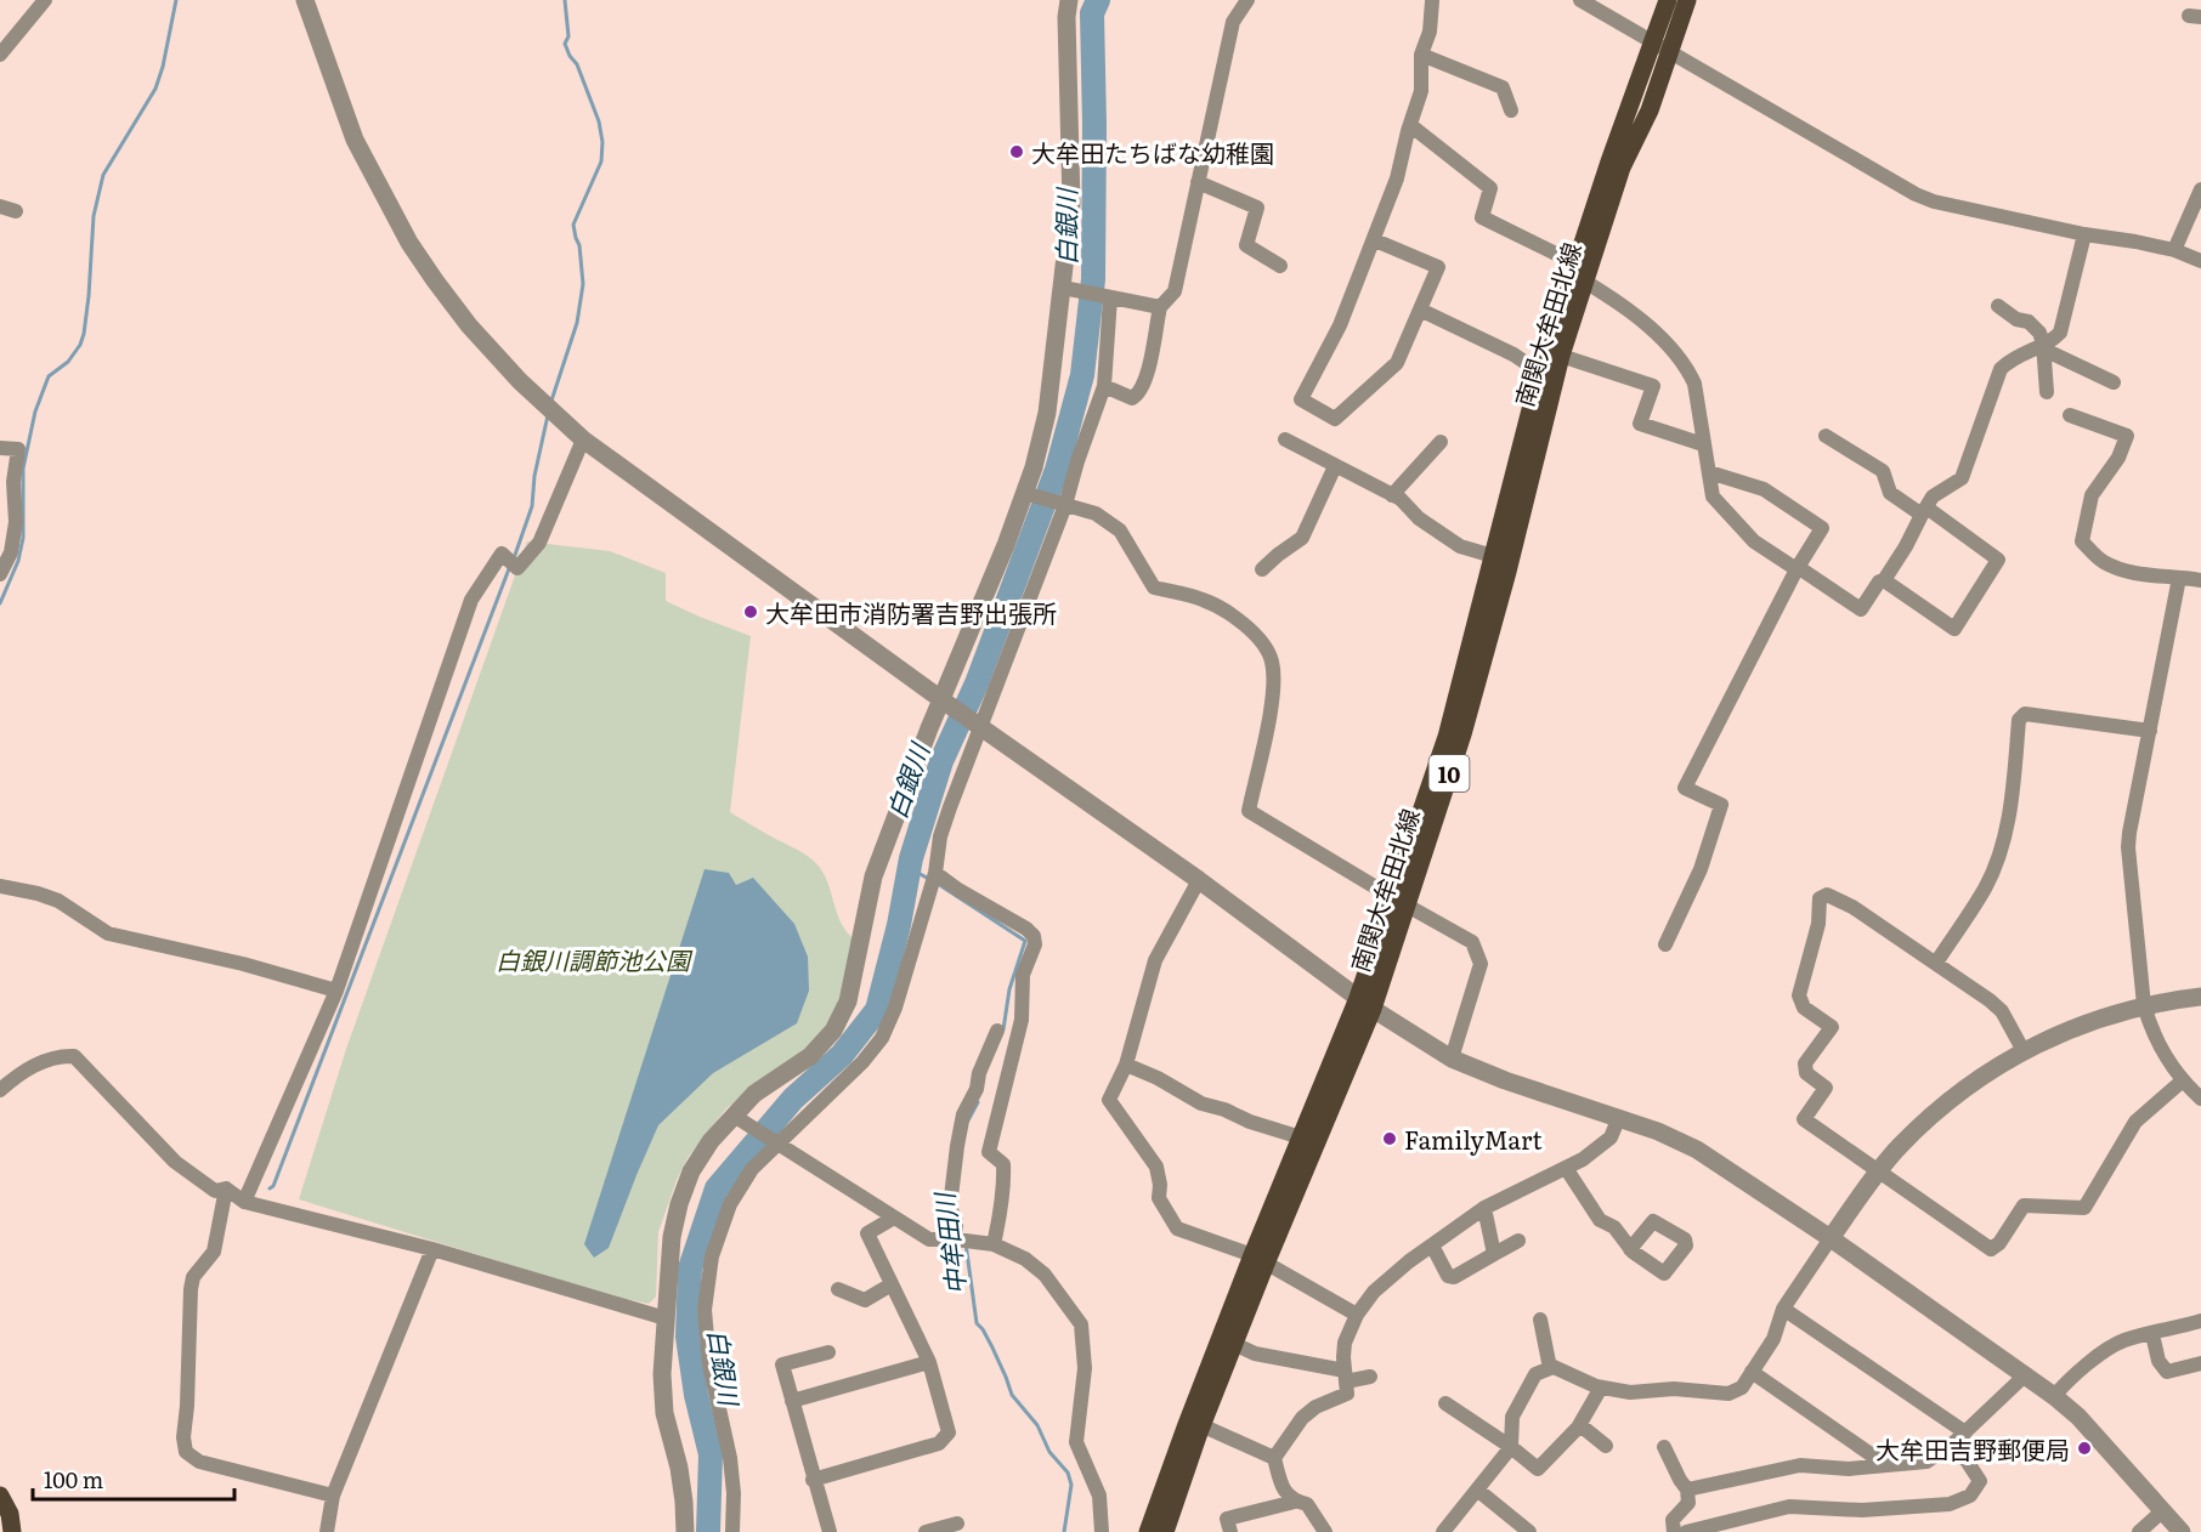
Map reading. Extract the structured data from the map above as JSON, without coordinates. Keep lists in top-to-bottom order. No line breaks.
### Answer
{"streets":{"main road":["南関大牟田北線","10"]},"water":["白銀川","中牟田川"],"parks":["白銀川調節池公園"],"places":["大牟田たちばな幼稚園","大牟田市消防署吉野出張所","FamilyMart","大牟田吉野郵便局"],"scale_bar":"100 m"}
